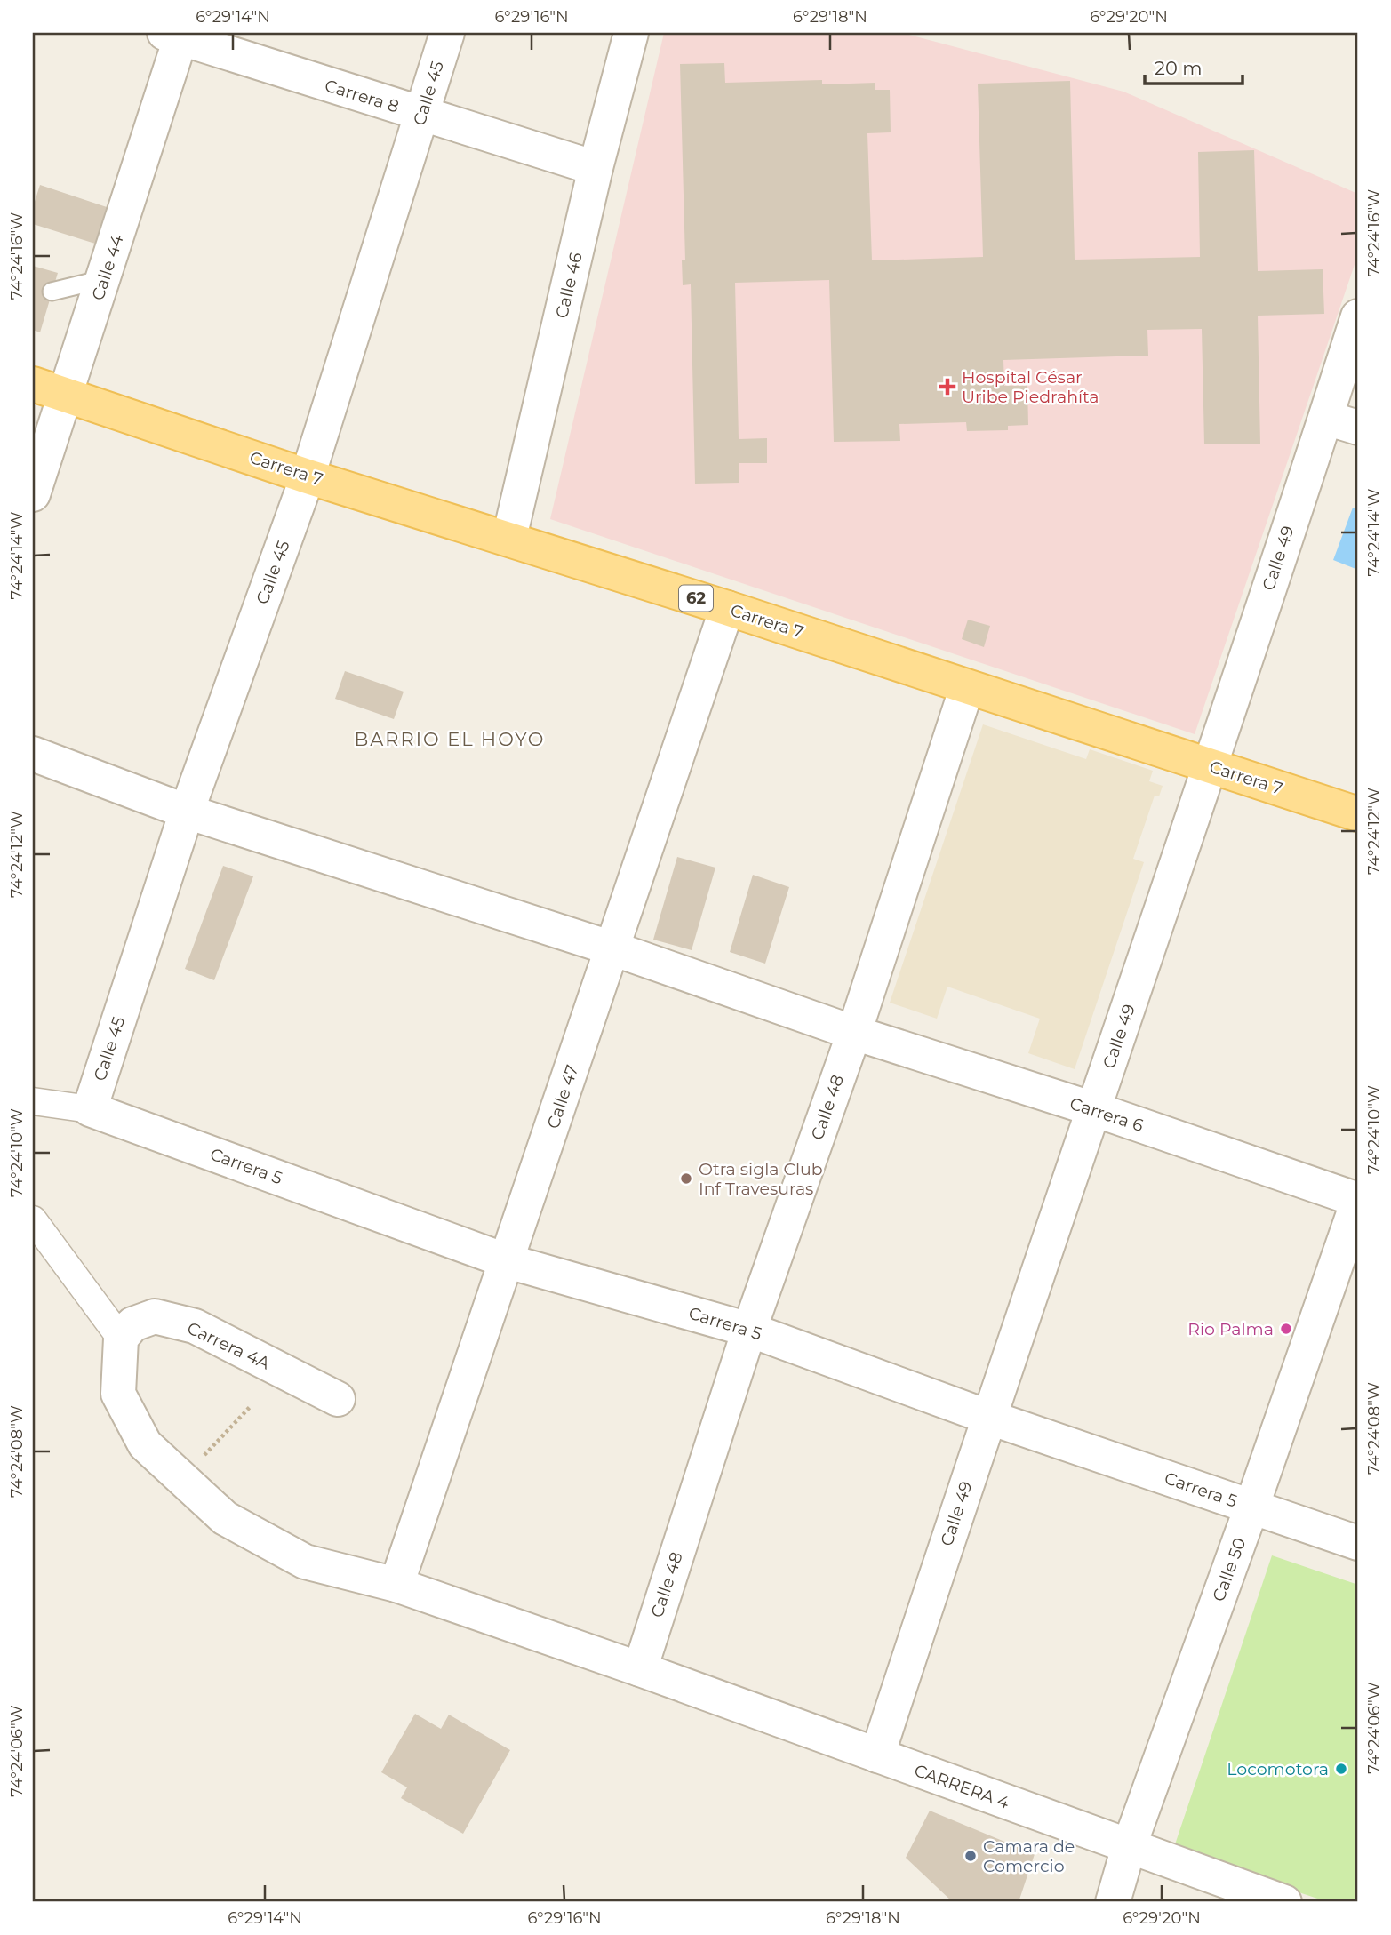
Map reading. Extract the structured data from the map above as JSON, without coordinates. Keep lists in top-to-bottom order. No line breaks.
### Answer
{"streets":{"main road":["Carrera 7","62"],"street":["Calle 45","Carrera 8","Calle 44","Calle 46","Calle 49","Calle 47","Calle 48","Carrera 6","Carrera 5","Carrera 4A","Calle 50","CARRERA 4"]},"crossings":[["Calle 45","Carrera 8"],["Calle 45","Carrera 7"],["Calle 45","Carrera 6"],["Calle 45","Carrera 5"],["Carrera 8","Calle 44"],["Carrera 8","Calle 46"],["Calle 44","Carrera 7"],["Calle 46","Carrera 7"],["Carrera 7","Calle 49"],["Carrera 7","Calle 47"],["Carrera 7","Calle 48"],["Calle 49","Carrera 6"],["Calle 49","Carrera 5"],["Calle 49","CARRERA 4"],["Calle 47","Carrera 6"],["Calle 47","Carrera 5"],["Calle 47","CARRERA 4"],["Calle 48","Carrera 6"],["Calle 48","Carrera 5"],["Calle 48","CARRERA 4"],["Carrera 6","Calle 50"],["Carrera 5","Calle 50"],["Carrera 4A","CARRERA 4"],["Calle 50","CARRERA 4"]],"districts":["BARRIO EL HOYO"],"places":{"health":["Hospital César Uribe Piedrahíta"],"other":["Otra sigla Club Inf Travesuras","Rio Palma","Locomotora","Camara de Comercio"]},"scale_bar":"20 m","coordinates":["6°29'14\"N","6°29'16\"N","6°29'18\"N","6°29'20\"N","74°24'16\"W","74°24'14\"W","74°24'12\"W","74°24'10\"W","74°24'08\"W","74°24'06\"W"]}
